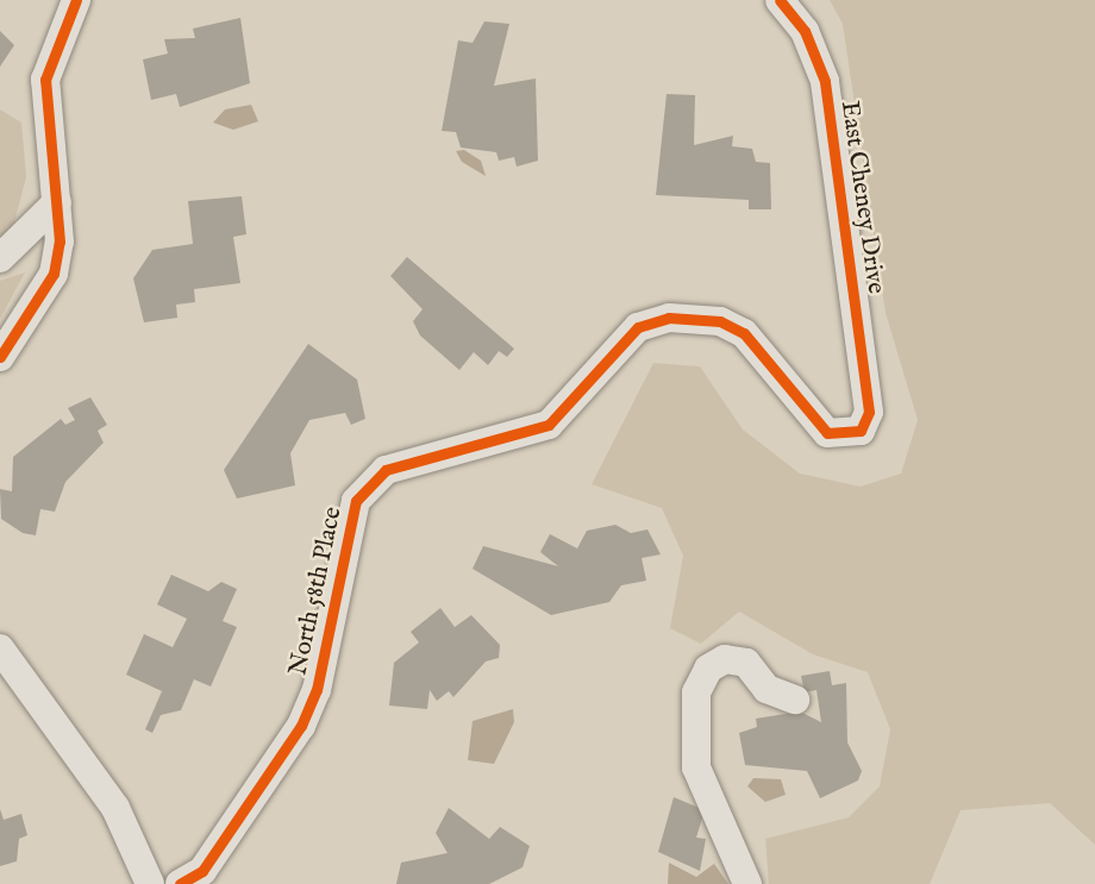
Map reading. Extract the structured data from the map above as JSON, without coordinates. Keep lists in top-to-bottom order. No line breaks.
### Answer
{"streets":{"street":["East Cheney Drive","North 58th Place"]},"crossings":[["East Cheney Drive","North 58th Place"]]}
